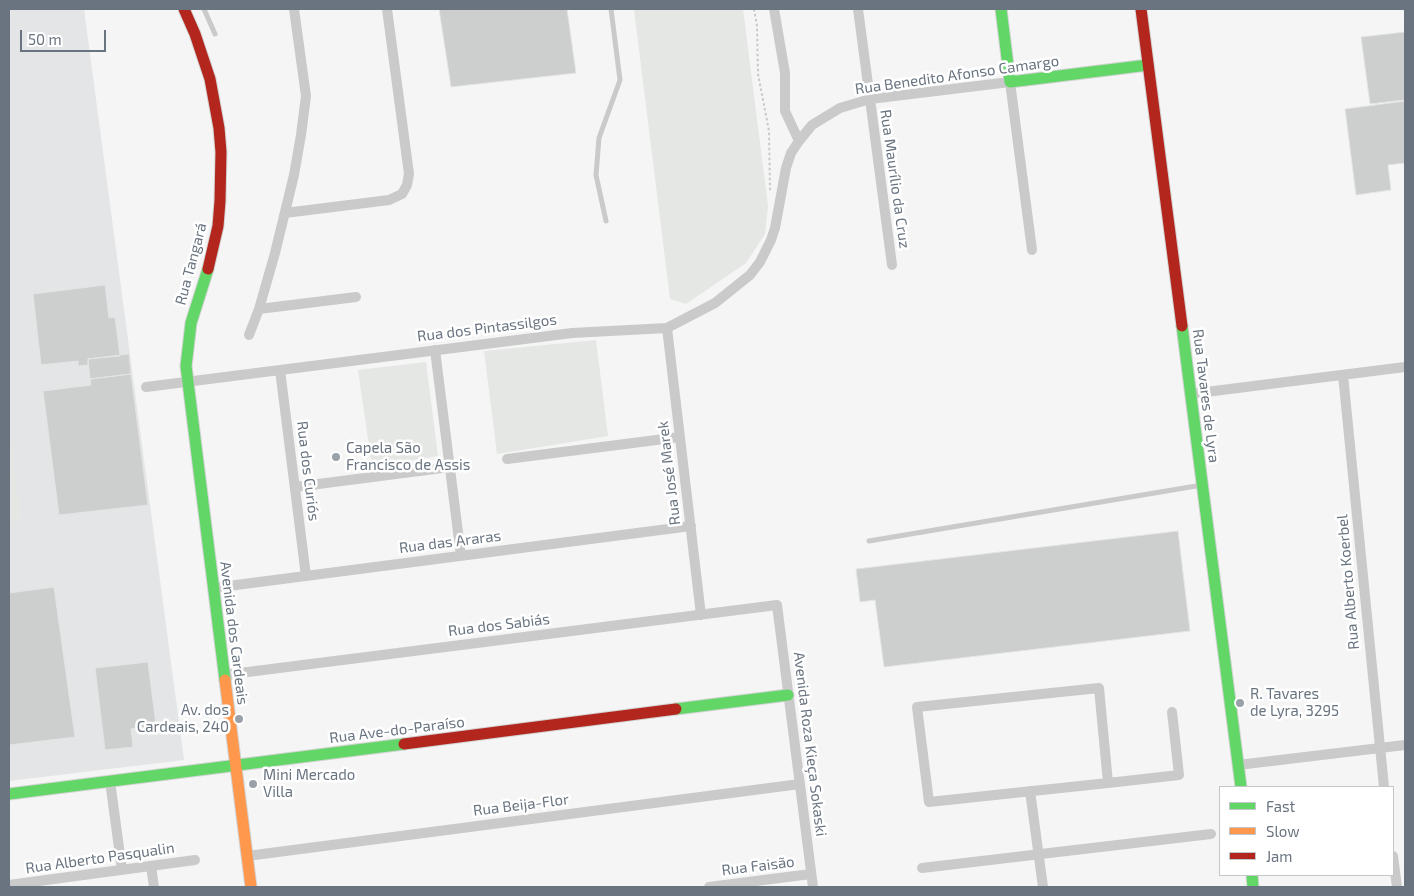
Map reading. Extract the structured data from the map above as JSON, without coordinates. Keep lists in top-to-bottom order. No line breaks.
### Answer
{"streets":{"street":["Rua Benedito Afonso Camargo","Rua Maurílio da Cruz","Rua Tangará","Rua dos Pintassilgos","Rua Tavares de Lyra","Rua dos Curiós","Rua José Marek","Rua das Araras","Rua Alberto Koerbel","Rua dos Sabiás","Avenida dos Cardeais","Rua Ave-do-Paraíso","Avenida Roza Kieça Sokaski","Rua Beija-Flor","Rua Alberto Pasqualin","Rua Faisão"]},"crossings":[["Rua Benedito Afonso Camargo","Rua Maurílio da Cruz"],["Rua Benedito Afonso Camargo","Rua dos Pintassilgos"],["Rua Benedito Afonso Camargo","Rua Tavares de Lyra"],["Rua Tangará","Rua dos Pintassilgos"],["Rua Tangará","Avenida dos Cardeais"],["Rua dos Pintassilgos","Rua dos Curiós"],["Rua dos Pintassilgos","Rua José Marek"],["Rua dos Pintassilgos","Avenida dos Cardeais"],["Rua dos Curiós","Rua das Araras"],["Rua José Marek","Rua das Araras"],["Rua José Marek","Rua dos Sabiás"],["Rua das Araras","Avenida dos Cardeais"],["Rua dos Sabiás","Avenida dos Cardeais"],["Rua dos Sabiás","Avenida Roza Kieça Sokaski"],["Avenida dos Cardeais","Rua Ave-do-Paraíso"],["Avenida dos Cardeais","Rua Beija-Flor"],["Rua Ave-do-Paraíso","Avenida Roza Kieça Sokaski"],["Avenida Roza Kieça Sokaski","Rua Beija-Flor"],["Avenida Roza Kieça Sokaski","Rua Faisão"]],"places":["Capela São Francisco de Assis","R. Tavares de Lyra, 3295","Av. dos Cardeais, 240","Mini Mercado Villa"],"legend":["Fast","Slow","Jam"],"scale_bar":"50 m"}
